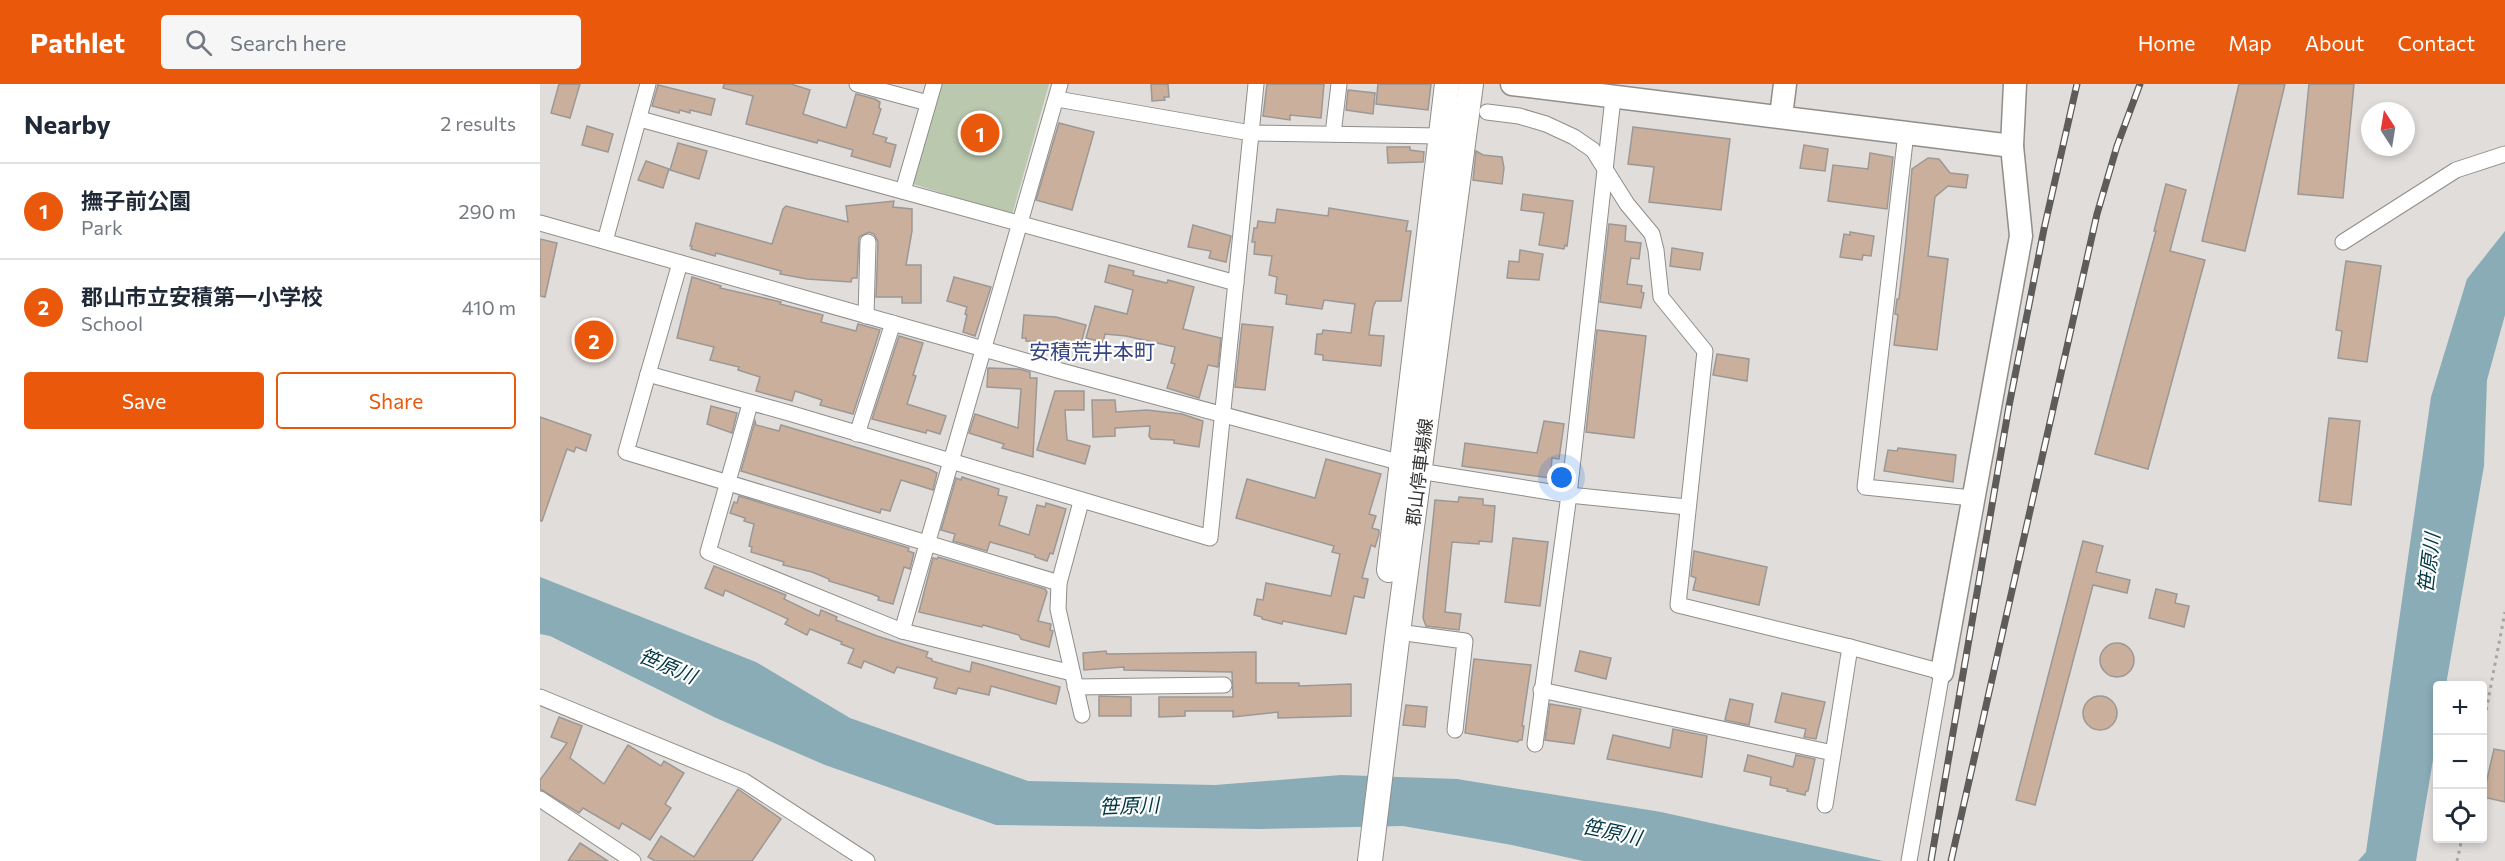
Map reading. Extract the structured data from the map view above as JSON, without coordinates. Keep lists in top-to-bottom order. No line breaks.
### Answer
{"streets":{"main road":["郡山停車場線"]},"districts":["安積荒井本町"],"water":["笹原川"],"north":"top","page":{"header":"Pathlet","search":"Search here","nav":["Home","Map","About","Contact"],"heading":["Nearby","2 results"],"pins":["1","2"],"list":[{"mark":"1","name":"撫子前公園","note":"Park","value":"290 m"},{"mark":"2","name":"郡山市立安積第一小学校","note":"School","value":"410 m"}],"buttons":["Save","Share"],"map_buttons":["+","−"]}}
